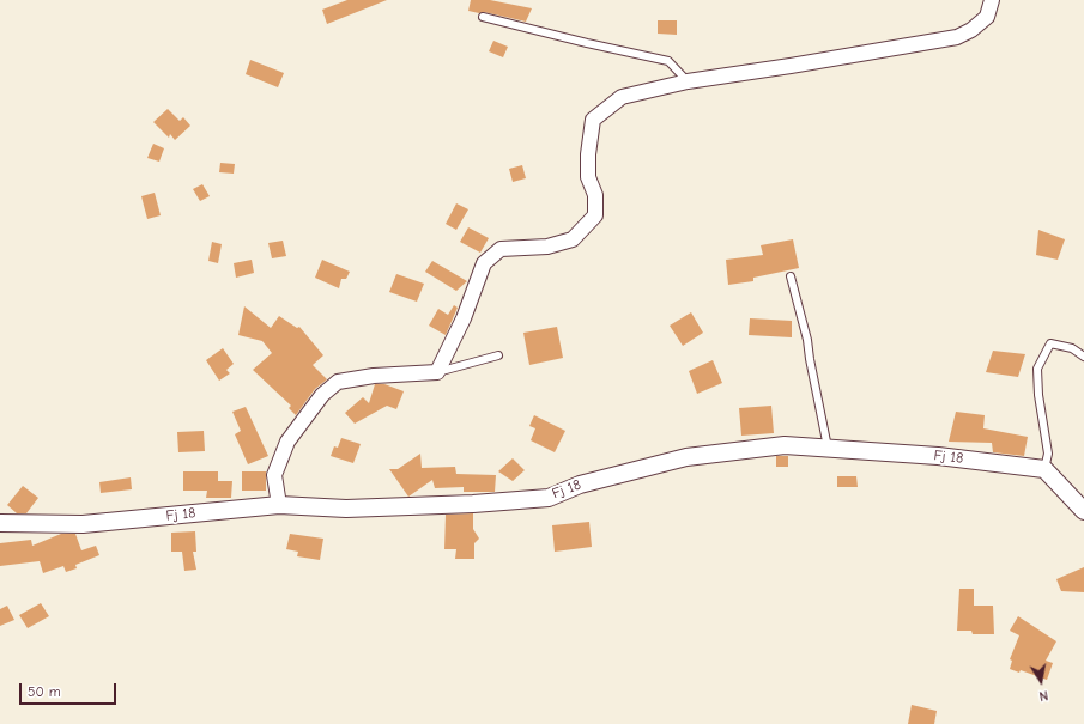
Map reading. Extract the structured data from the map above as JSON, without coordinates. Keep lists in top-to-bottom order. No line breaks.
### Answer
{"streets":{"street":["Fj 18"]},"scale_bar":"50 m","north":"bottom"}
